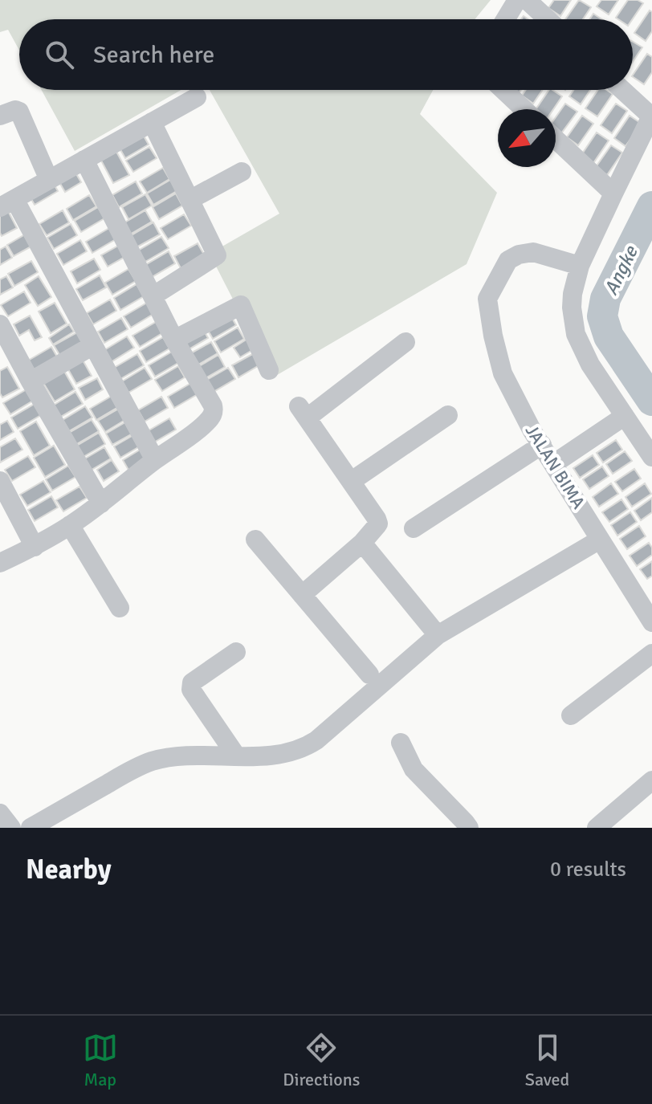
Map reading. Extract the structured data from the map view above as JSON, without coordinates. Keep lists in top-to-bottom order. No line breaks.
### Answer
{"streets":{"street":["JALAN BIMA"]},"water":["Angke"],"north":"bottom left","page":{"search":"Search here","heading":["Nearby","0 results"],"nav":["Map","Directions","Saved"]}}
